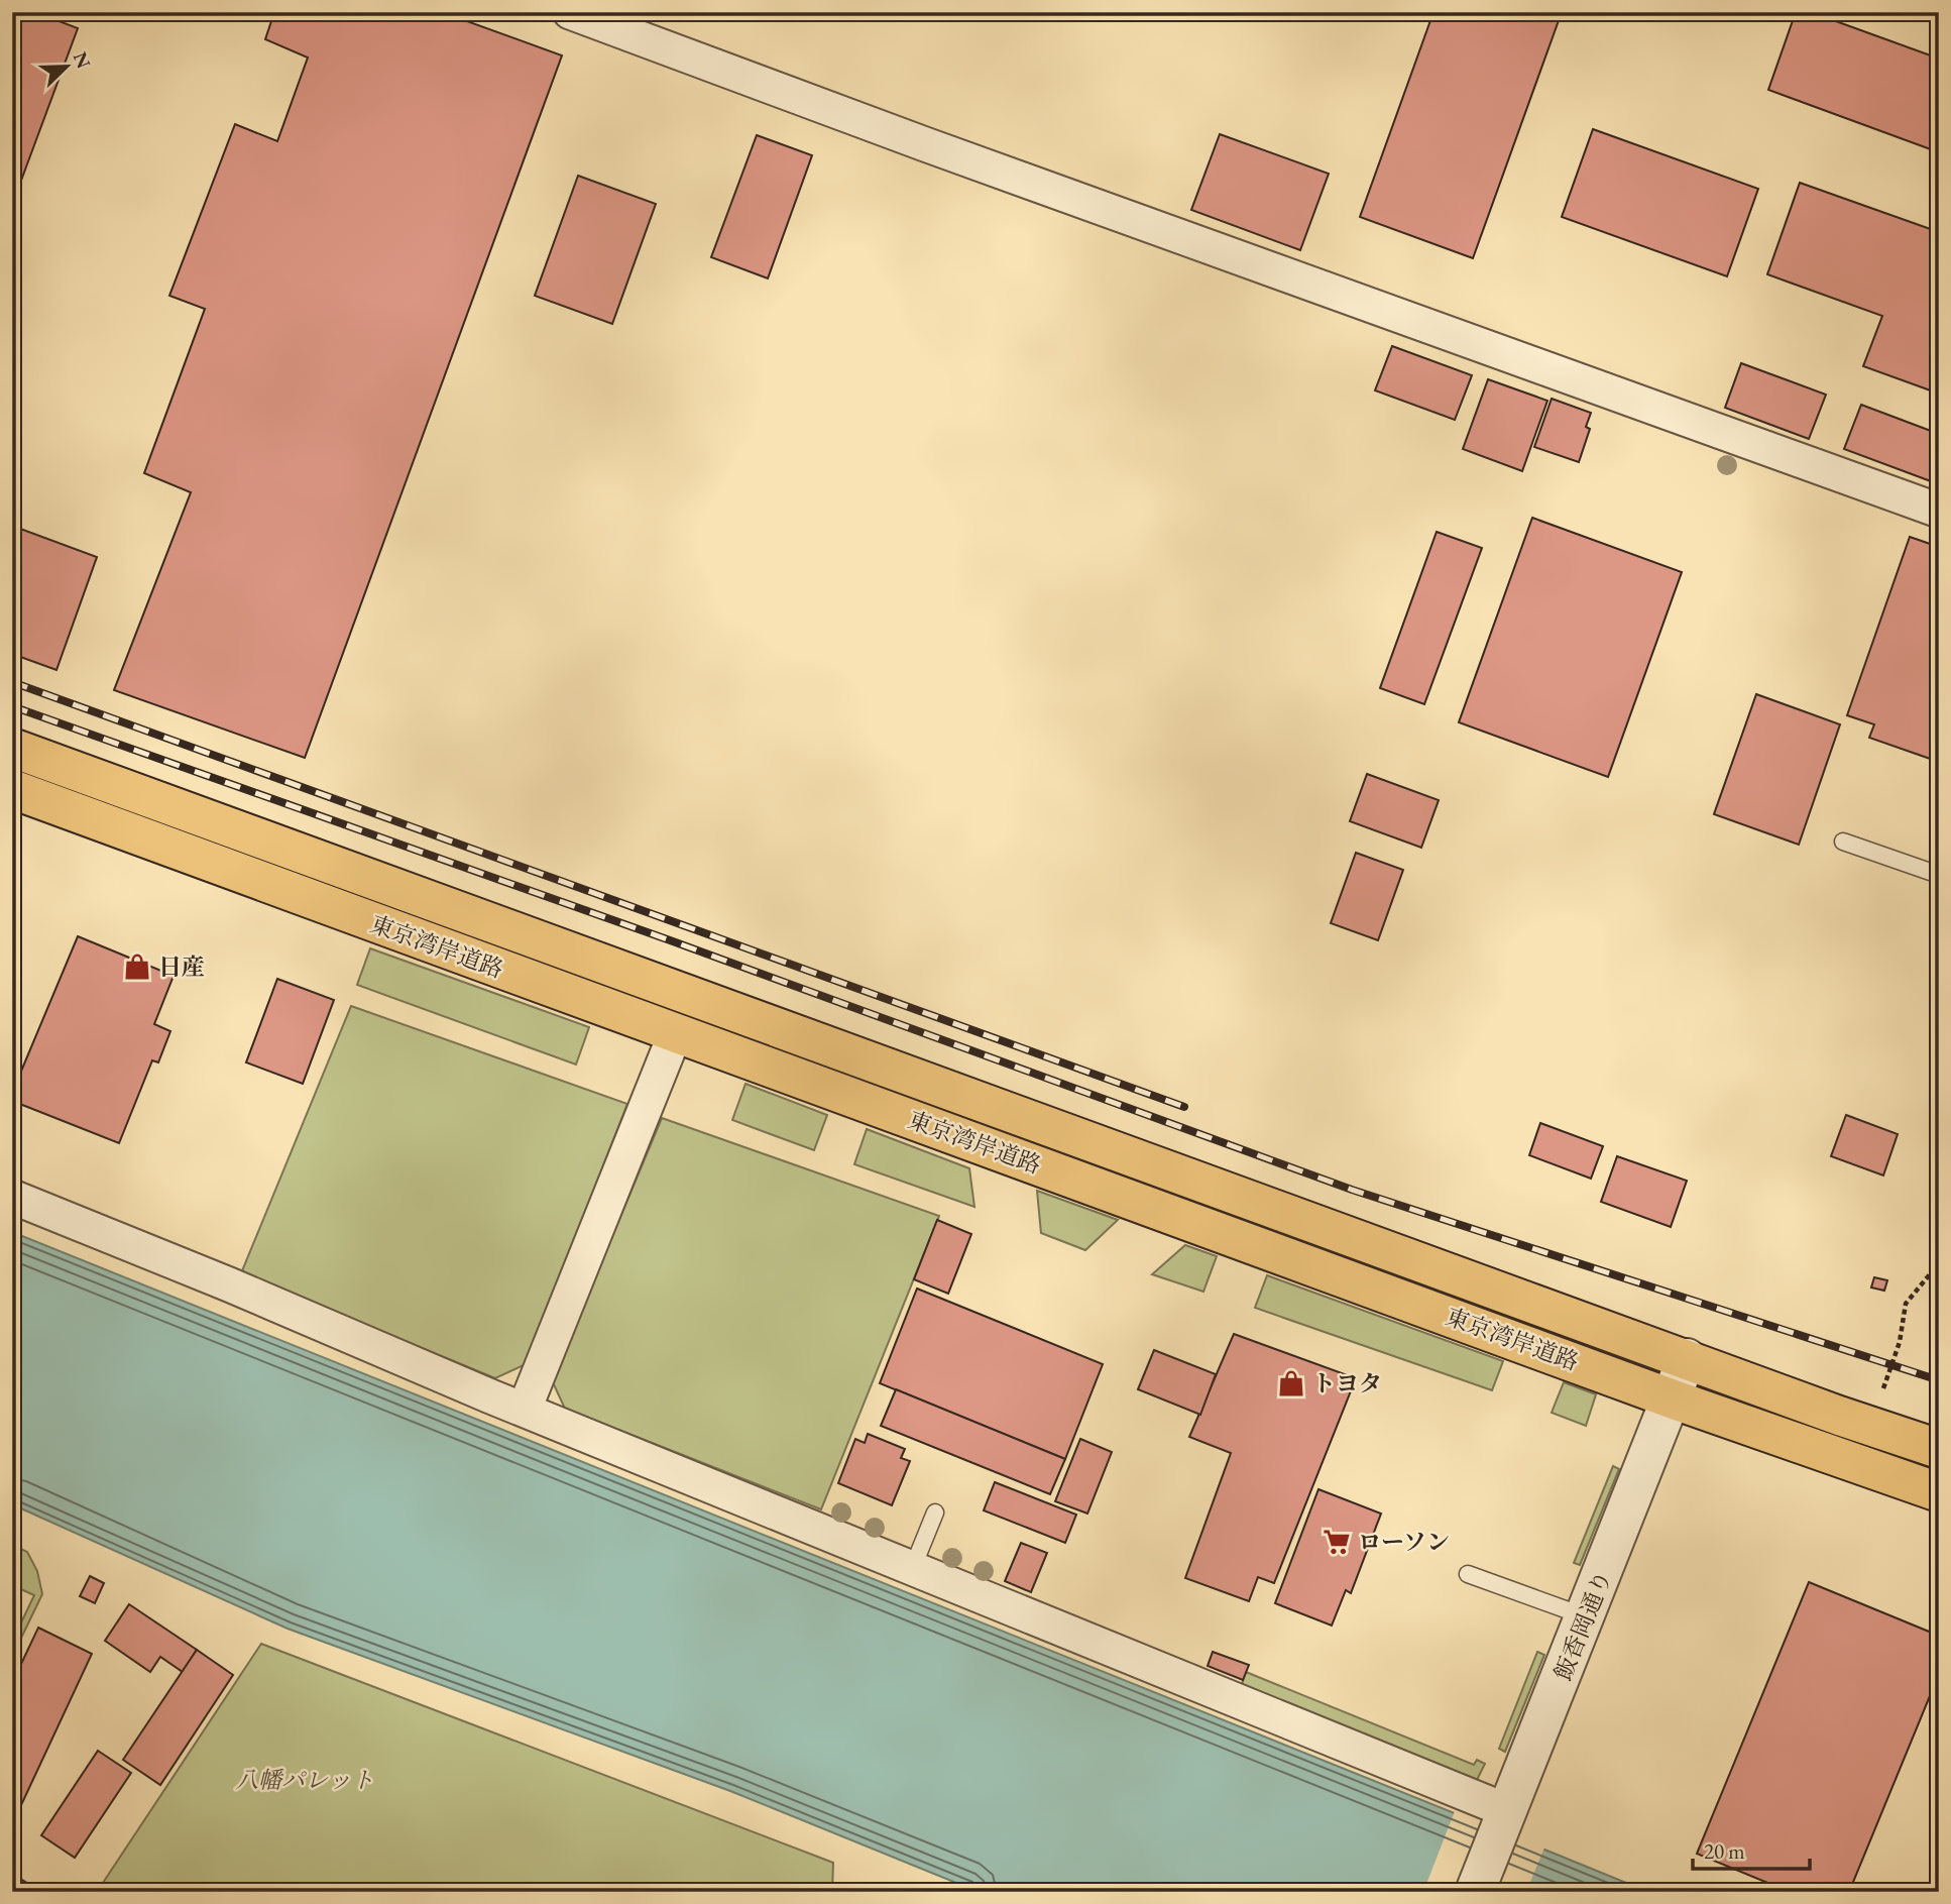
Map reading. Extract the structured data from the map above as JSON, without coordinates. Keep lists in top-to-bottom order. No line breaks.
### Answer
{"streets":{"highway":["東京湾岸道路"],"street":["飯香岡通り"]},"crossings":[["東京湾岸道路","飯香岡通り"]],"parks":["八幡パレット"],"places":{"shop":["日産","トヨタ"],"supermarket":["ローソン"]},"scale_bar":"20 m","north":"top right"}
